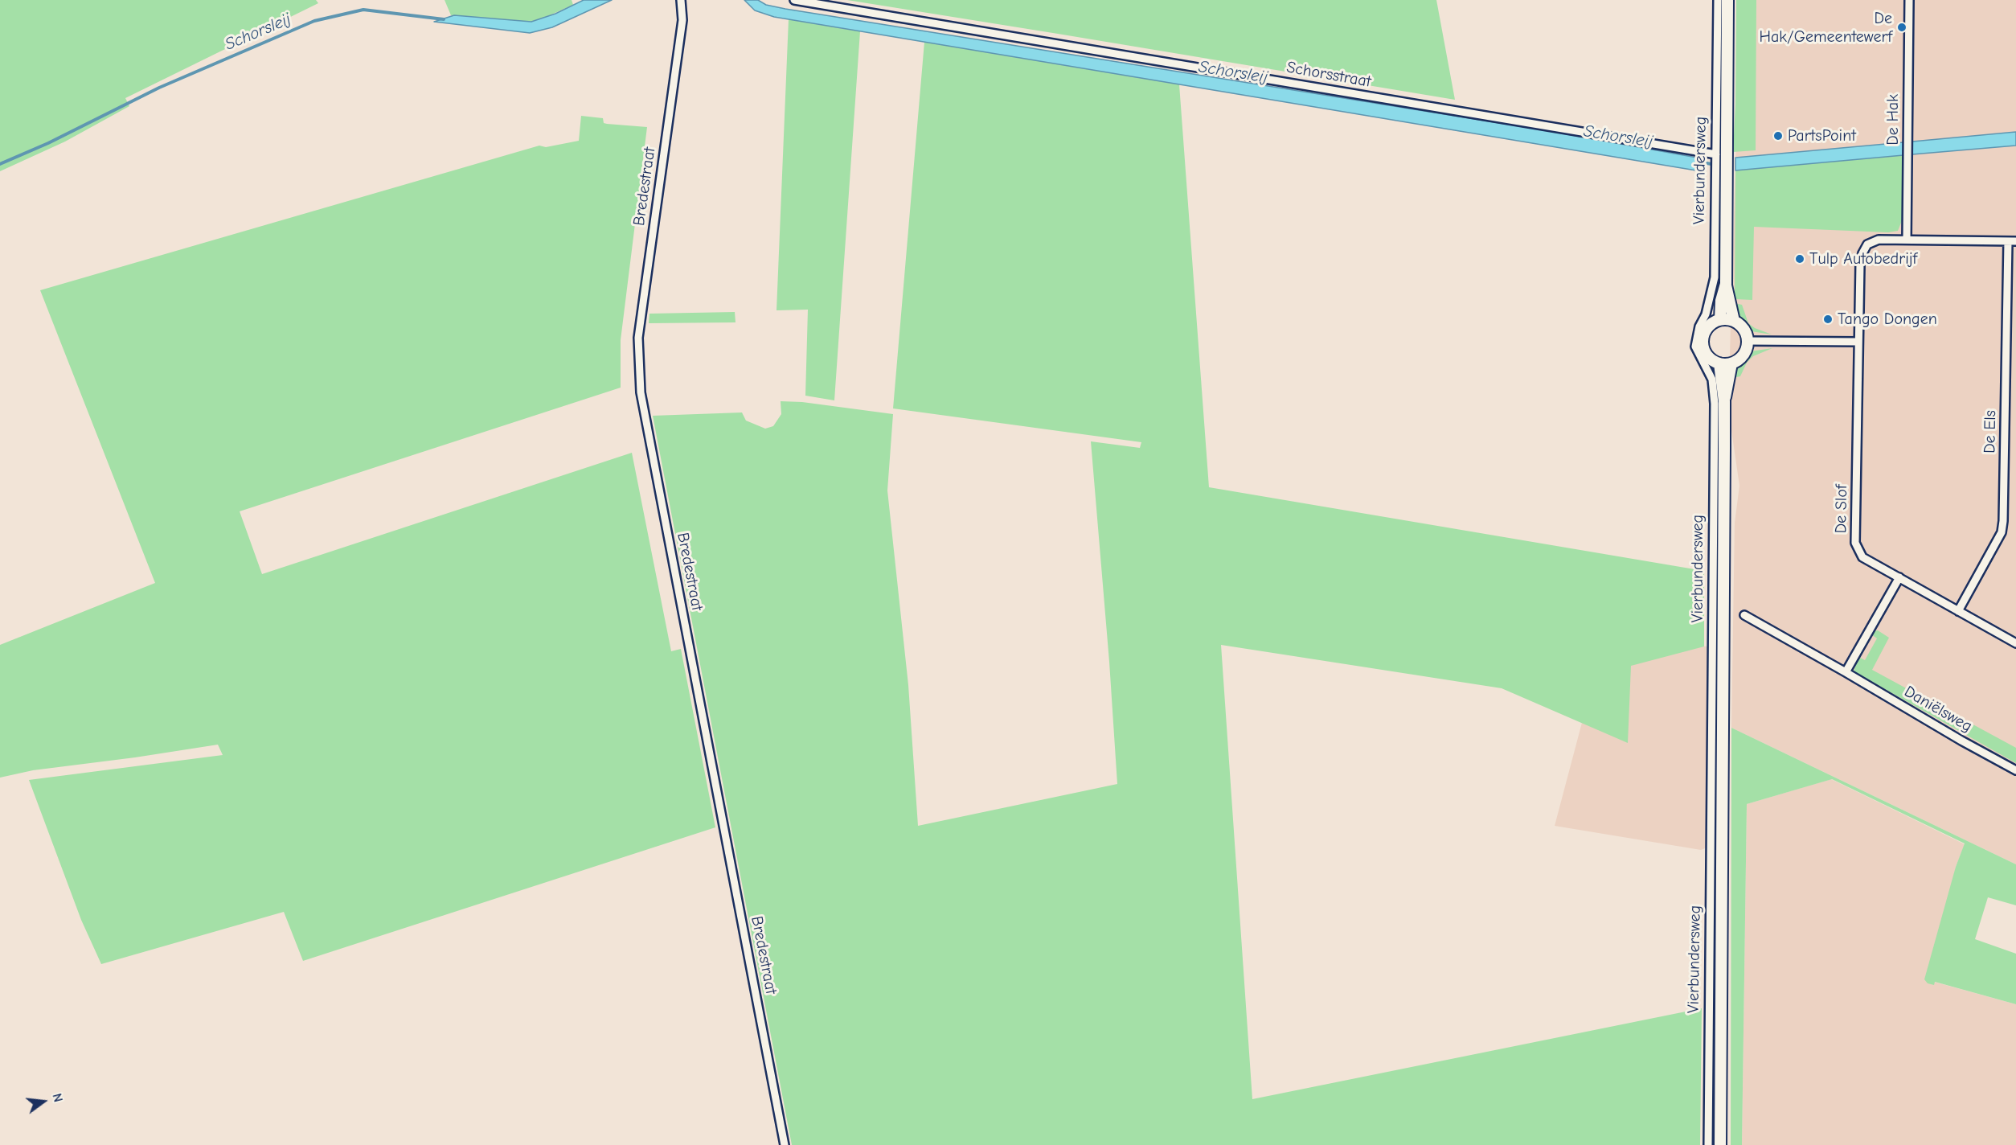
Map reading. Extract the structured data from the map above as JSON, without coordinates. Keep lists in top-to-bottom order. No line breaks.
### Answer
{"streets":{"main road":["Vierbundersweg"],"street":["Schorsstraat","De Hak","Bredestraat","De Els","De Slof","Daniëlsweg"]},"crossings":[["Schorsstraat","Vierbundersweg"],["De Hak","De Slof"],["De Els","De Slof"]],"water":["Schorsleij"],"places":["De Hak/Gemeentewerf","PartsPoint","Tulp Autobedrijf","Tango Dongen"],"north":"right"}
